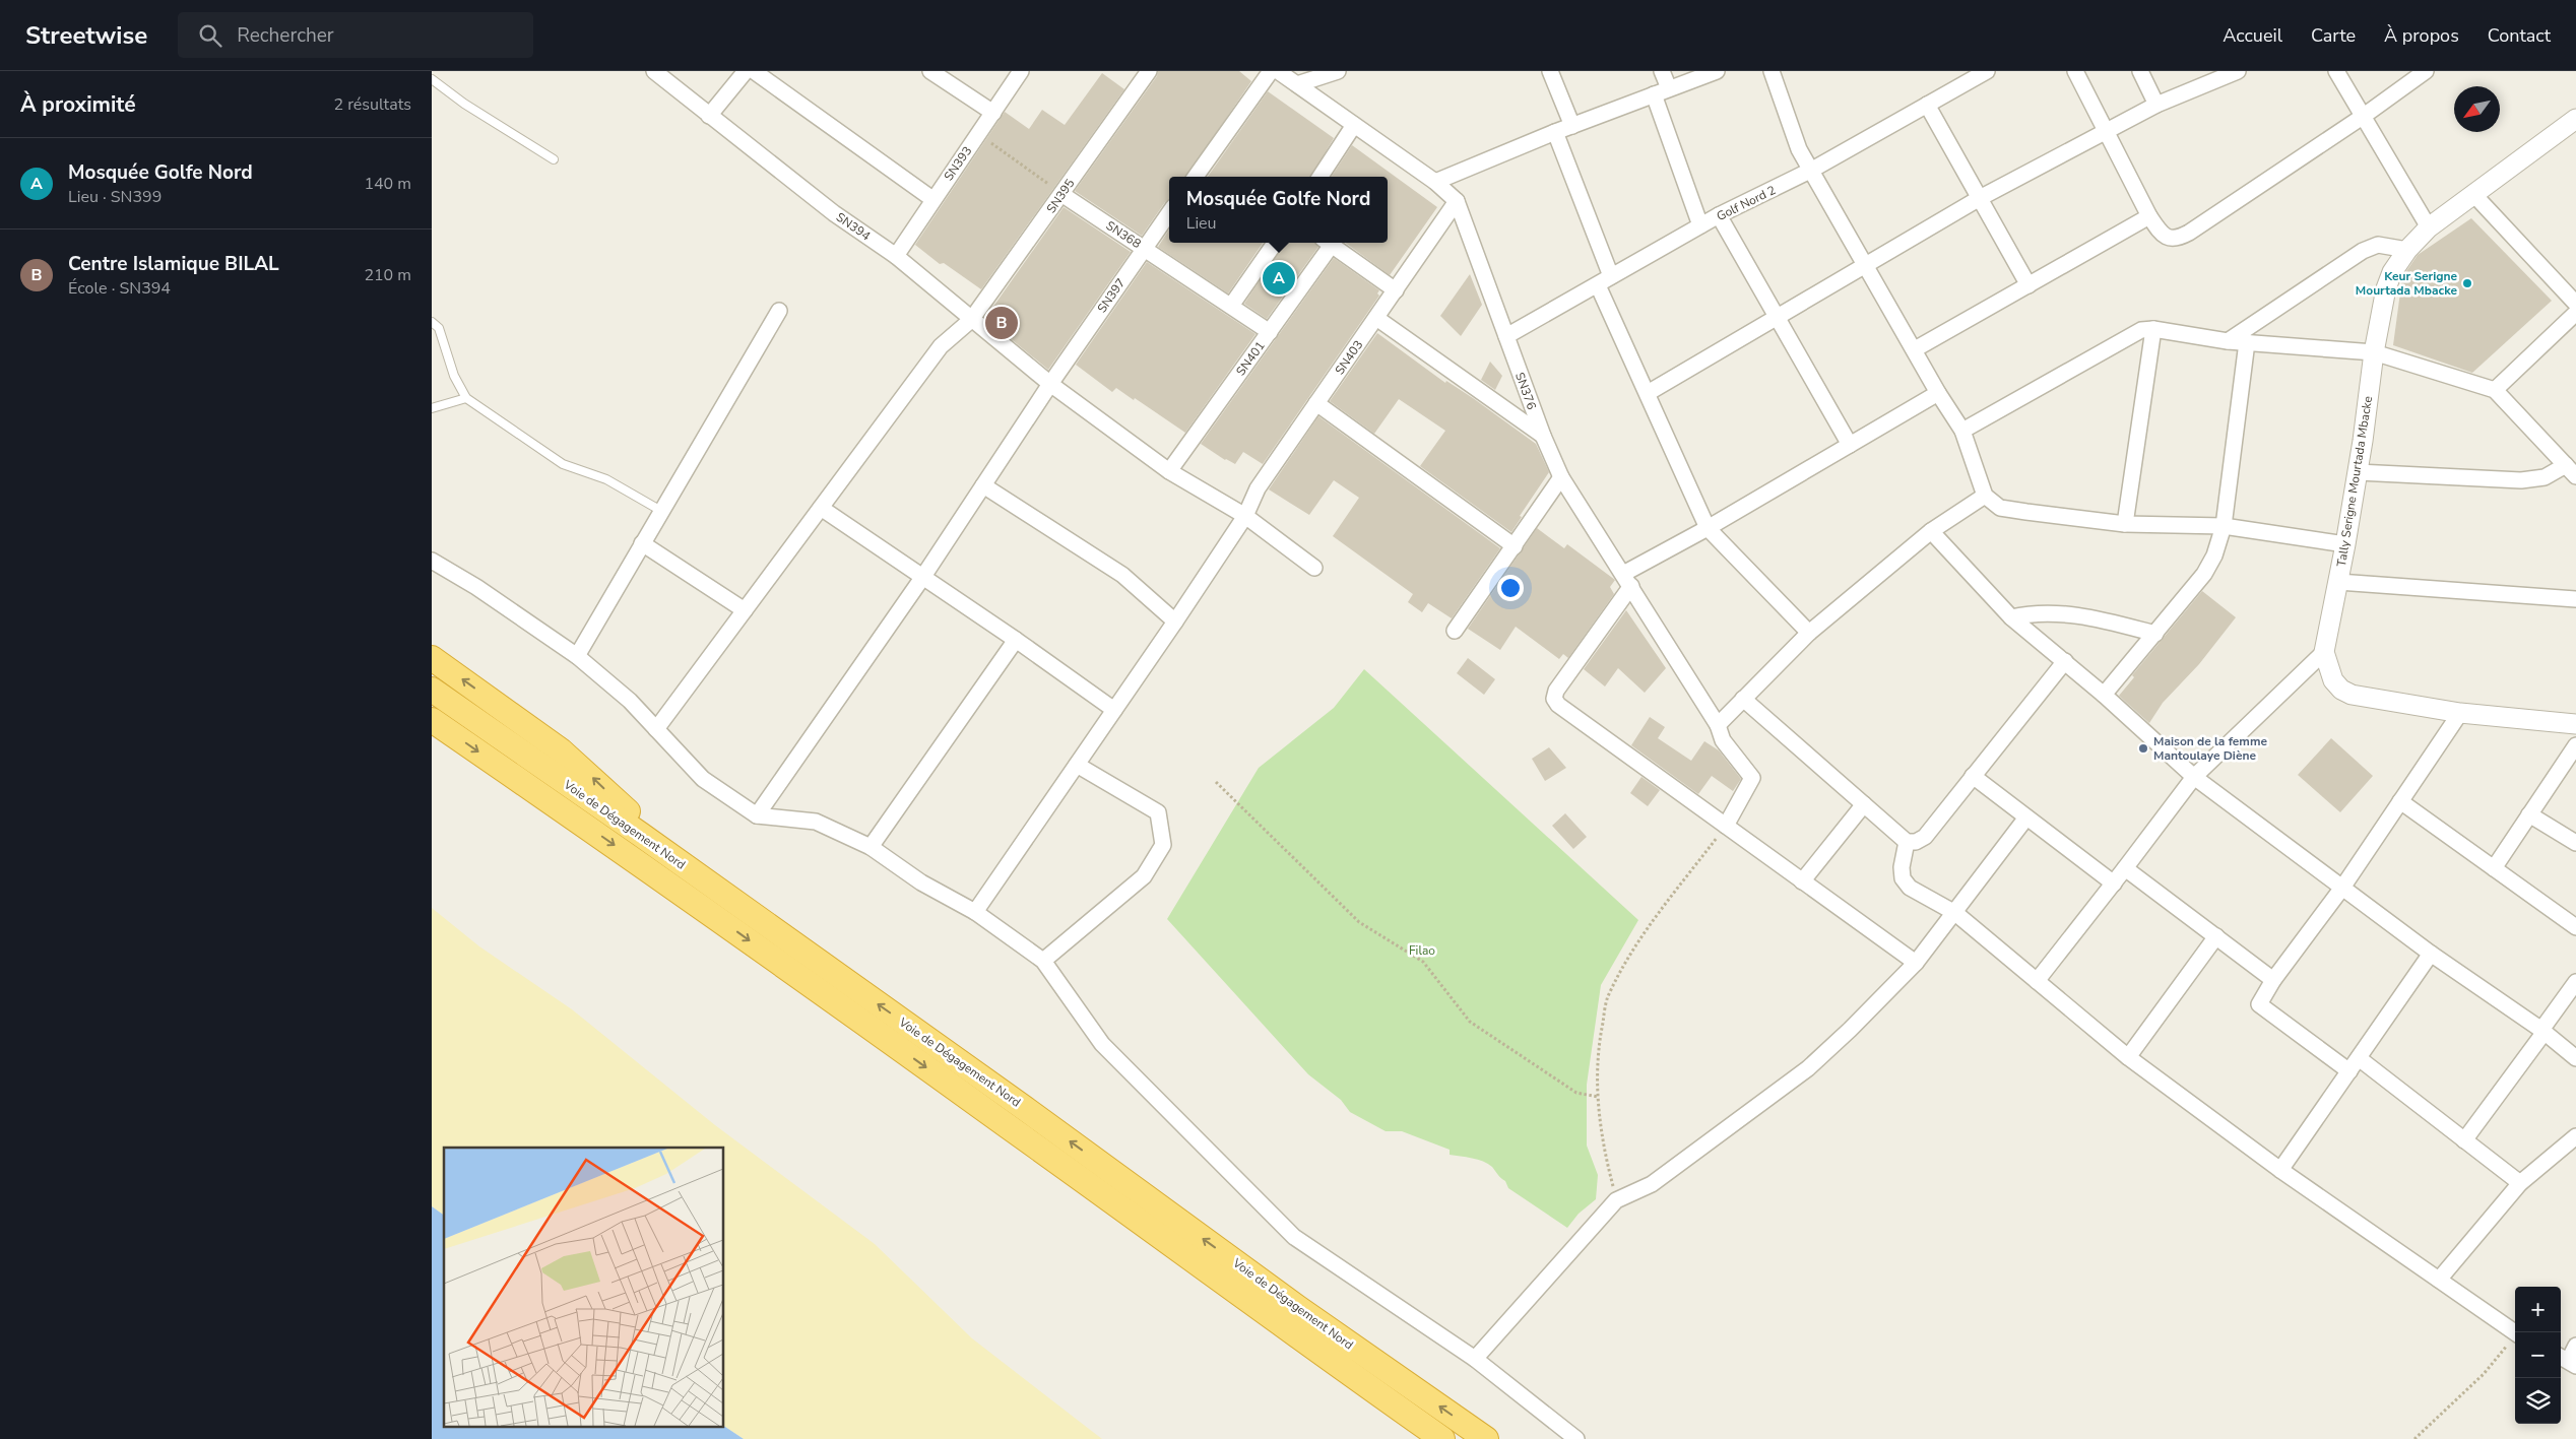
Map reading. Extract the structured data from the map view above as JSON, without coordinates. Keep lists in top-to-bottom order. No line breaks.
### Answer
{"streets":{"highway":["Voie de Dégagement Nord"],"street":["SN393","SN395","Golf Nord 2","SN394","SN368","SN397","SN403","SN401","SN376","Tally Serigne Mourtada Mbacke"]},"crossings":[["SN393","SN394"],["SN395","SN394"],["SN395","SN368"],["Golf Nord 2","SN376"],["SN394","SN397"],["SN394","SN403"],["SN394","SN401"],["SN368","SN397"],["SN368","SN401"],["SN403","SN376"]],"parks":["Filao"],"places":["Keur Serigne Mourtada Mbacke","Maison de la femme Mantoulaye Diène"],"north":"bottom left","page":{"header":"Streetwise","search":"Rechercher","nav":["Accueil","Carte","À propos","Contact"],"heading":["À proximité","2 résultats"],"list":[{"mark":"A","name":"Mosquée Golfe Nord","note":"Lieu · SN399","value":"140 m"},{"mark":"B","name":"Centre Islamique BILAL","note":"École · SN394","value":"210 m"}],"popup":["Mosquée Golfe Nord","Lieu"],"pins":["A","B"],"map_buttons":["+","−"]}}
